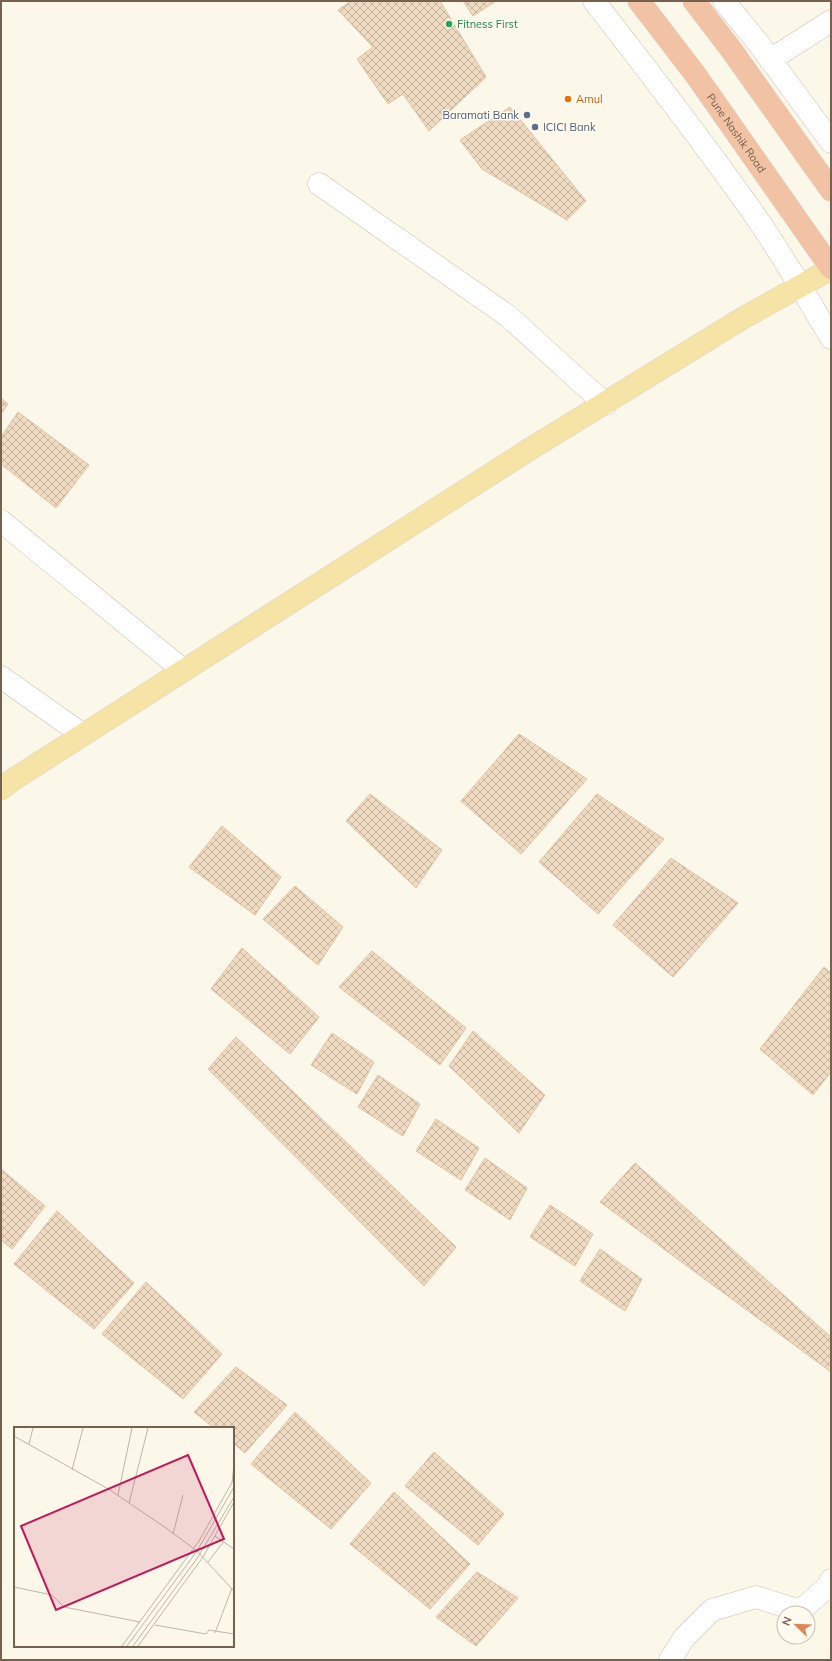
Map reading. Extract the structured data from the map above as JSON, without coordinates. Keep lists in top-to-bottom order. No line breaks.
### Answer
{"streets":{"highway":["Pune Nashik Road"]},"places":["Fitness First","Amul","Baramati Bank","ICICI Bank"],"north":"top left"}
